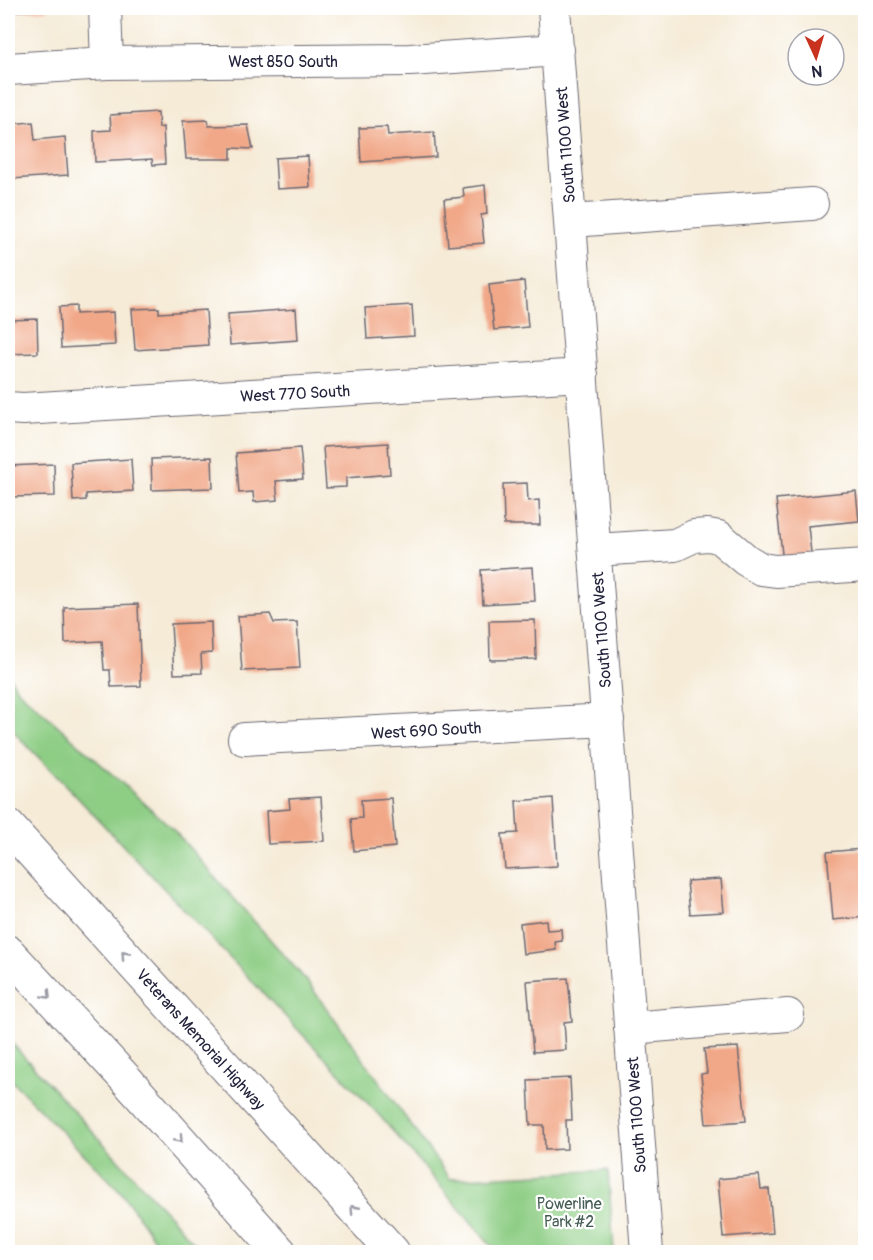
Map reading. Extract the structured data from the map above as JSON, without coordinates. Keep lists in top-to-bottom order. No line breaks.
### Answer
{"streets":{"highway":["Veterans Memorial Highway"],"street":["West 850 South","South 1100 West","West 770 South","West 690 South"]},"crossings":[["West 850 South","South 1100 West"],["South 1100 West","West 770 South"],["South 1100 West","West 690 South"]],"parks":["Powerline Park #2"],"north":"bottom"}
